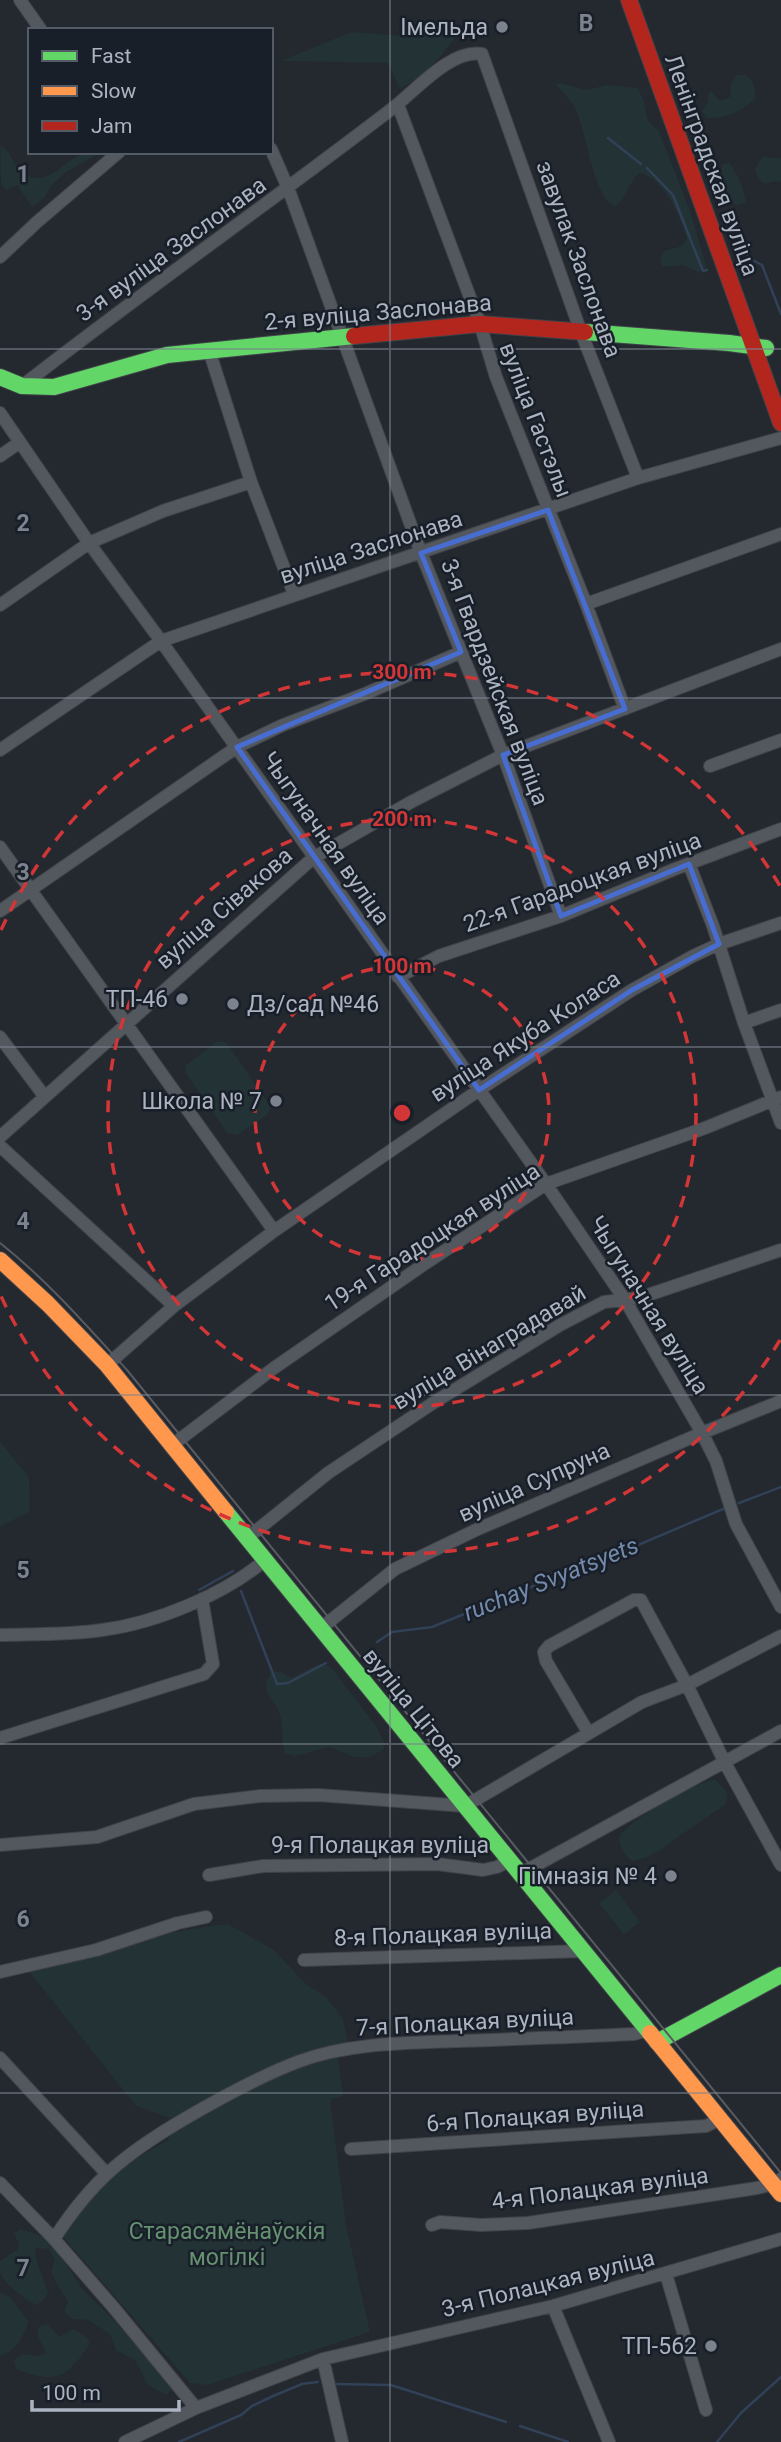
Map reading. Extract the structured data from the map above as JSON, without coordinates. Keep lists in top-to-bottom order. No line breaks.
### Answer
{"streets":{"main road":["Ленінградская вуліца","2-я вуліца Заслонава","вуліца Цітова"],"street":["3-я вуліца Заслонава","завулак Заслонава","вуліца Гастэлы","вуліца Заслонава","3-я Гвардзейская вуліца","Чыгуначная вуліца","22-я Гарадоцкая вуліца","вуліца Сівакова","вуліца Якуба Коласа","19-я Гарадоцкая вуліца","вуліца Вінаградавай","вуліца Супруна","9-я Полацкая вуліца","8-я Полацкая вуліца","7-я Полацкая вуліца","6-я Полацкая вуліца","4-я Полацкая вуліца","3-я Полацкая вуліца"]},"crossings":[["Ленінградская вуліца","2-я вуліца Заслонава"],["3-я вуліца Заслонава","завулак Заслонава"],["3-я вуліца Заслонава","2-я вуліца Заслонава"],["3-я вуліца Заслонава","вуліца Гастэлы"],["3-я вуліца Заслонава","3-я Гвардзейская вуліца"],["завулак Заслонава","2-я вуліца Заслонава"],["завулак Заслонава","вуліца Заслонава"],["2-я вуліца Заслонава","вуліца Гастэлы"],["2-я вуліца Заслонава","3-я Гвардзейская вуліца"],["вуліца Гастэлы","вуліца Заслонава"],["вуліца Гастэлы","вуліца Сівакова"],["вуліца Заслонава","3-я Гвардзейская вуліца"],["вуліца Заслонава","Чыгуначная вуліца"],["3-я Гвардзейская вуліца","22-я Гарадоцкая вуліца"],["3-я Гвардзейская вуліца","вуліца Сівакова"],["Чыгуначная вуліца","22-я Гарадоцкая вуліца"],["Чыгуначная вуліца","вуліца Сівакова"],["Чыгуначная вуліца","вуліца Якуба Коласа"],["Чыгуначная вуліца","19-я Гарадоцкая вуліца"],["Чыгуначная вуліца","вуліца Вінаградавай"],["Чыгуначная вуліца","вуліца Супруна"],["вуліца Якуба Коласа","вуліца Цітова"],["19-я Гарадоцкая вуліца","вуліца Цітова"],["вуліца Вінаградавай","вуліца Цітова"],["вуліца Супруна","вуліца Цітова"],["вуліца Цітова","9-я Полацкая вуліца"],["вуліца Цітова","8-я Полацкая вуліца"],["вуліца Цітова","7-я Полацкая вуліца"],["вуліца Цітова","6-я Полацкая вуліца"],["вуліца Цітова","4-я Полацкая вуліца"]],"water":["ruchay Svyatsyets"],"parks":["Старасямёнаўскія могілкі"],"places":["Імельда","ТП-46","Дз/сад №46","Школа № 7","Гімназія № 4","ТП-562"],"legend":["Fast","Slow","Jam"],"scale_bar":"100 m","grid":{"columns":["B"],"rows":["1","2","3","4","5","6","7"]},"rings":["300 m","200 m","100 m"]}
